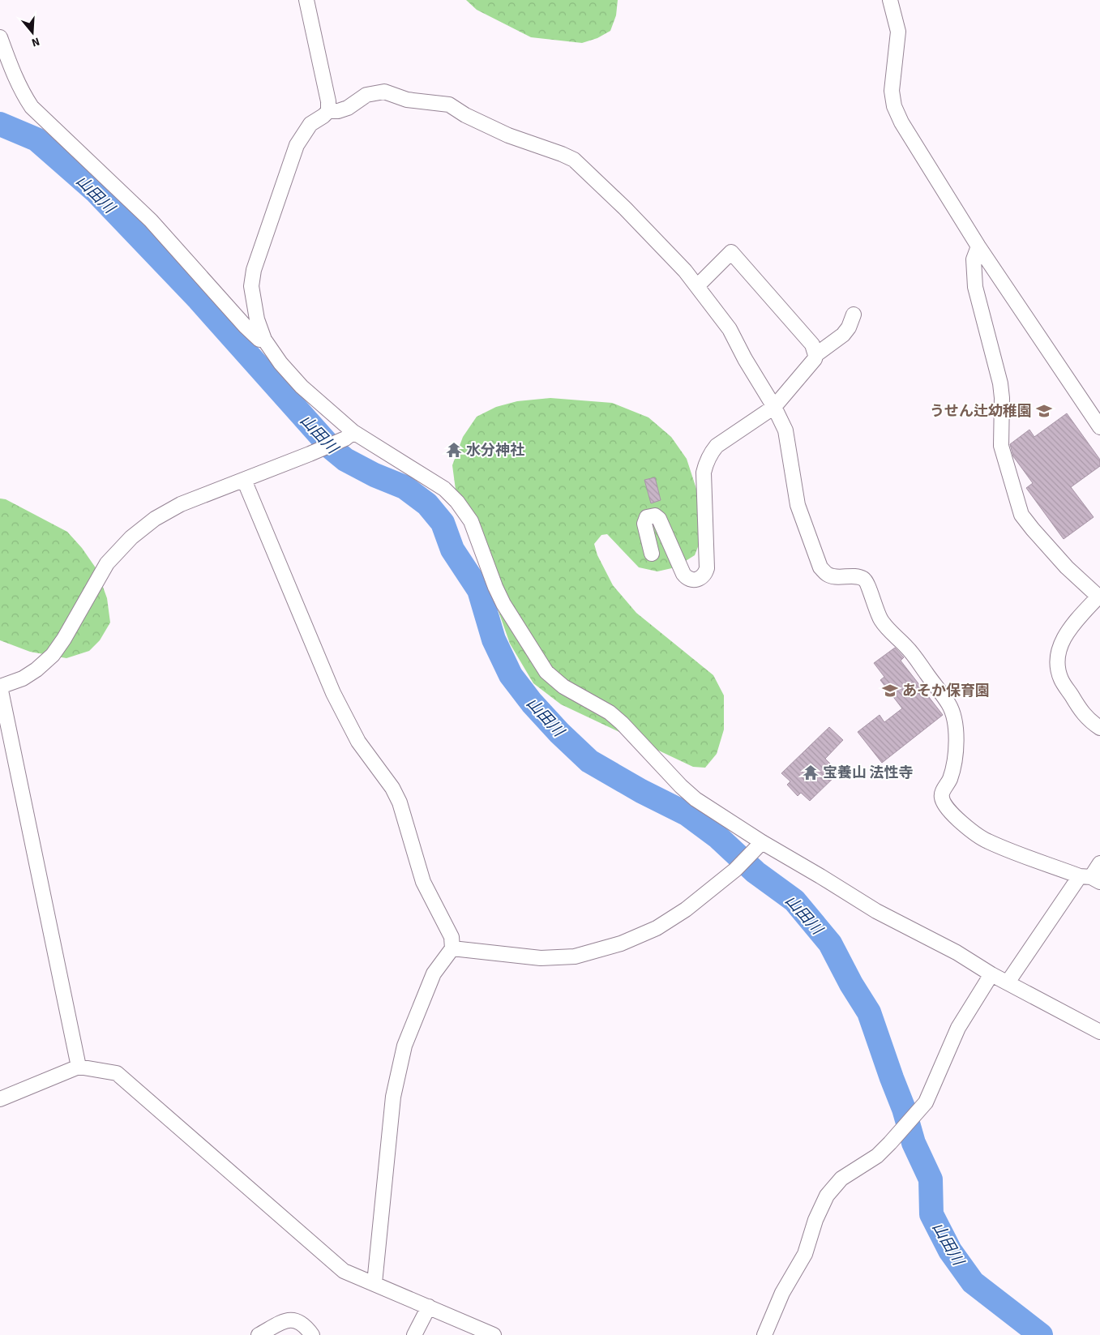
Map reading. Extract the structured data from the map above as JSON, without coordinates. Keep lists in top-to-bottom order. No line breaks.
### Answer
{"water":["山田川"],"places":{"school or university":["うせん辻幼稚園","あそか保育園"],"temple":["水分神社","宝養山 法性寺"]},"north":"bottom"}
